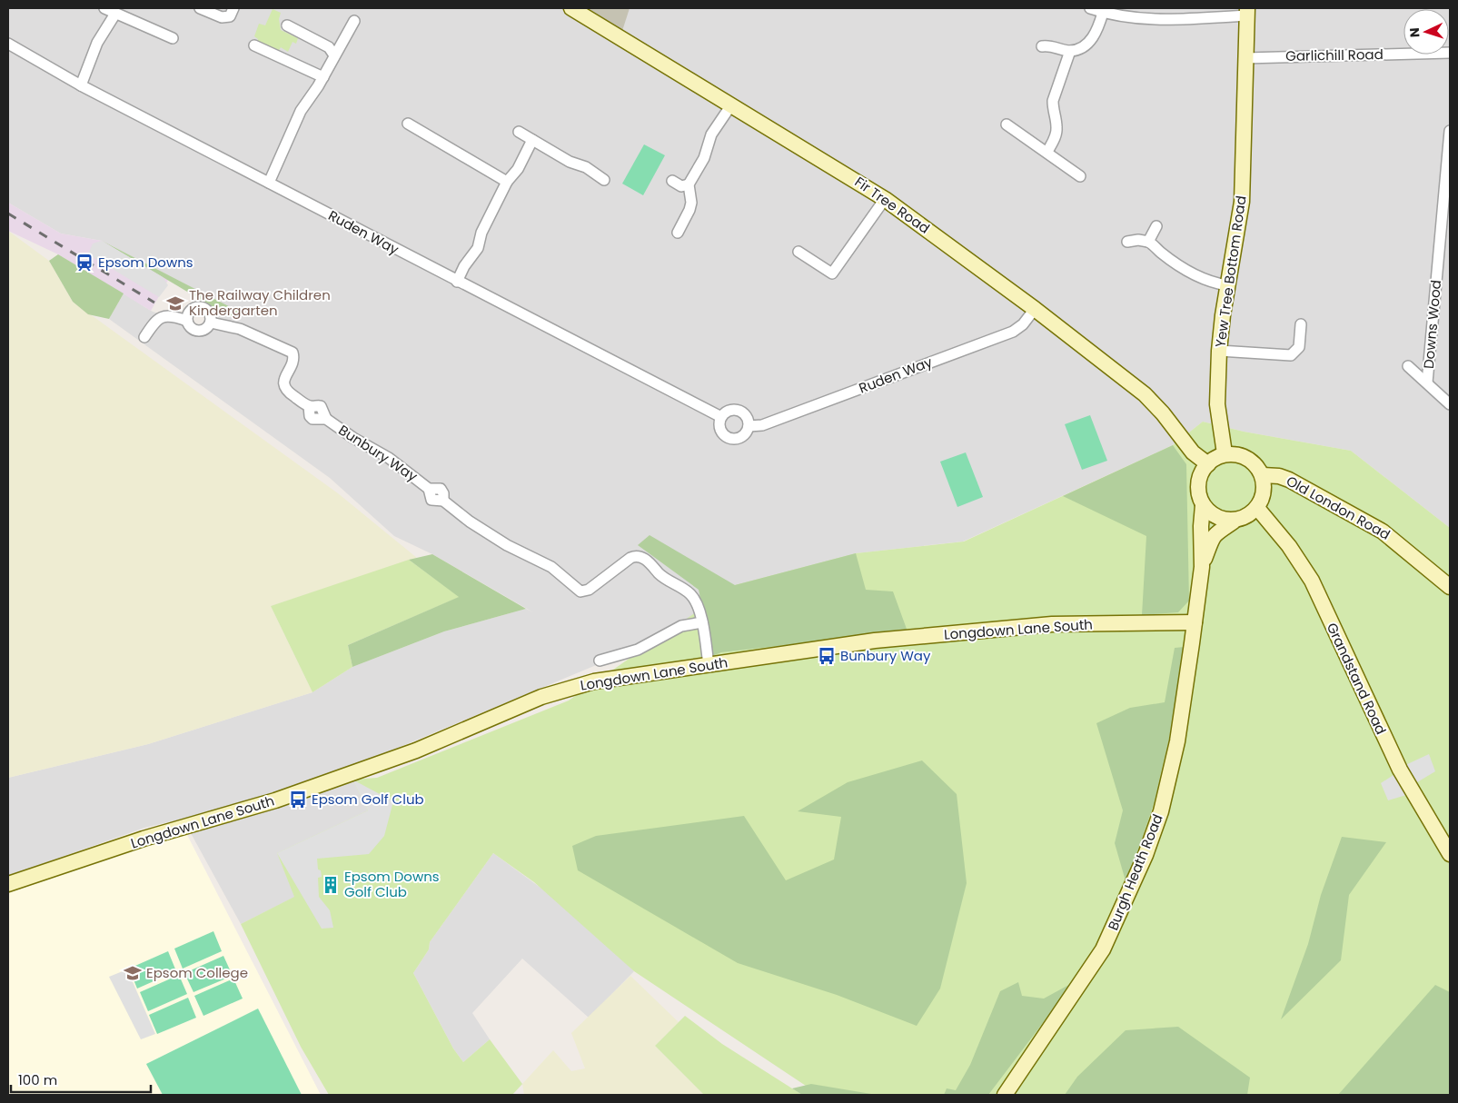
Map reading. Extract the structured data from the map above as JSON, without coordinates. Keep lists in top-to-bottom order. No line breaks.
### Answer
{"streets":{"main road":["Fir Tree Road","Yew Tree Bottom Road","Old London Road","Longdown Lane South","Grandstand Road","Burgh Heath Road"],"street":["Garlichill Road","Ruden Way","Downs Wood","Bunbury Way"]},"crossings":[["Garlichill Road","Yew Tree Bottom Road"],["Fir Tree Road","Ruden Way"],["Fir Tree Road","Yew Tree Bottom Road"],["Fir Tree Road","Old London Road"],["Fir Tree Road","Grandstand Road"],["Fir Tree Road","Burgh Heath Road"],["Yew Tree Bottom Road","Old London Road"],["Yew Tree Bottom Road","Grandstand Road"],["Yew Tree Bottom Road","Burgh Heath Road"],["Bunbury Way","Longdown Lane South"],["Old London Road","Grandstand Road"],["Old London Road","Burgh Heath Road"],["Longdown Lane South","Burgh Heath Road"],["Grandstand Road","Burgh Heath Road"]],"places":{"station":["Epsom Downs"],"school or university":["The Railway Children Kindergarten","Epsom College"],"bus stop":["Bunbury Way","Epsom Golf Club"],"building":["Epsom Downs Golf Club"]},"scale_bar":"100 m","north":"left"}
